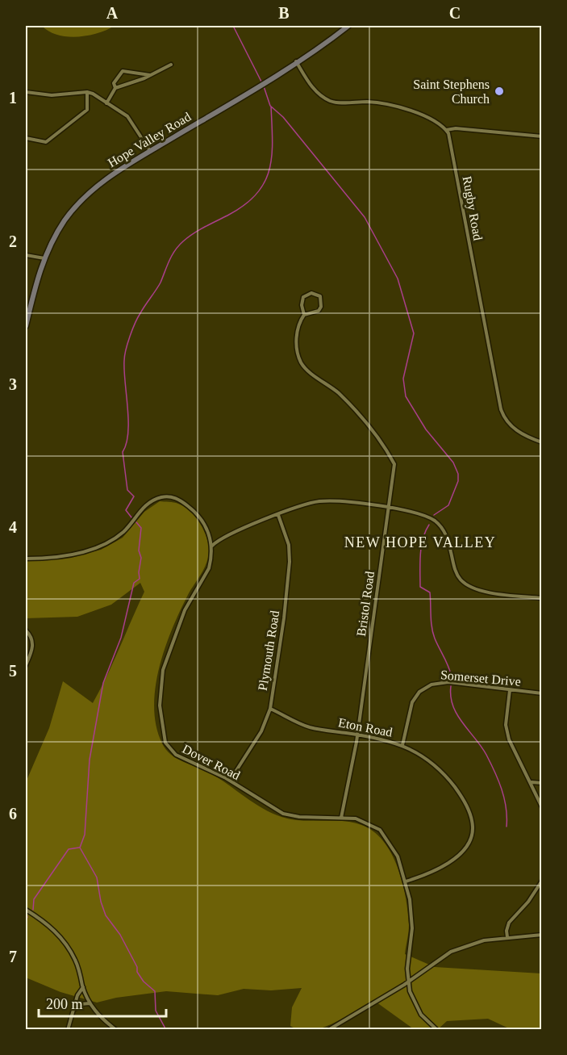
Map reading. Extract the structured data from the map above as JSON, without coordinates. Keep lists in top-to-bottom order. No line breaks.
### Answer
{"streets":{"main road":["Hope Valley Road"],"street":["Rugby Road","Bristol Road","Plymouth Road","Somerset Drive","Eton Road","Dover Road"]},"crossings":[["Bristol Road","Eton Road"],["Bristol Road","Dover Road"],["Plymouth Road","Eton Road"],["Plymouth Road","Dover Road"],["Somerset Drive","Eton Road"],["Eton Road","Dover Road"]],"districts":["NEW HOPE VALLEY"],"places":["Saint Stephens Church"],"scale_bar":"200 m","grid":{"columns":["A","B","C"],"rows":["1","2","3","4","5","6","7"]}}
